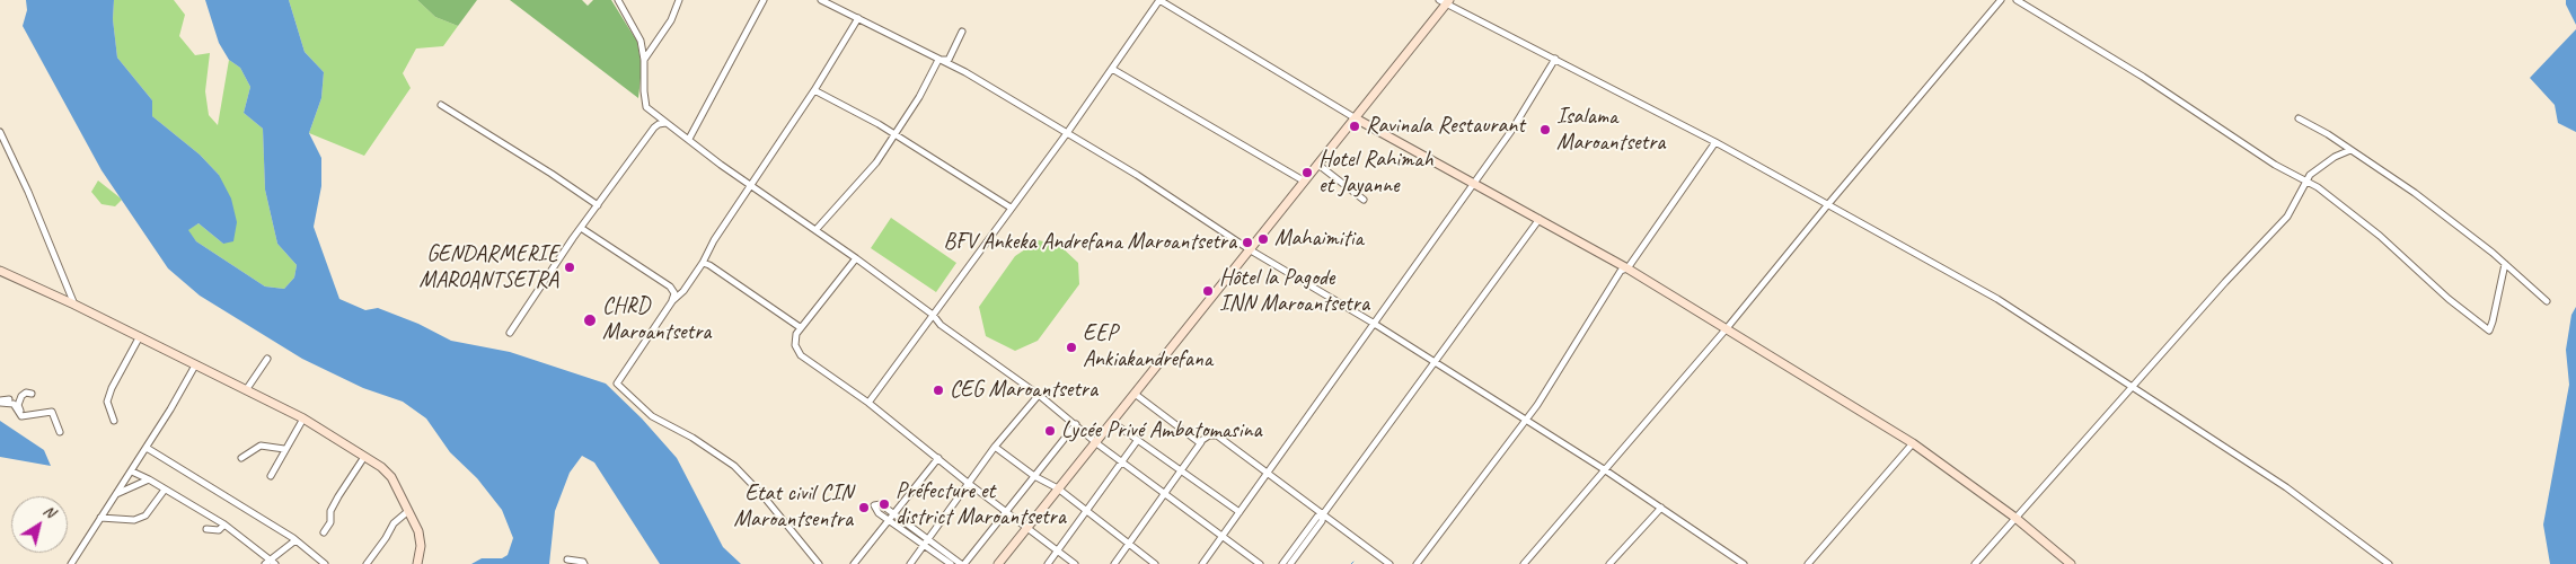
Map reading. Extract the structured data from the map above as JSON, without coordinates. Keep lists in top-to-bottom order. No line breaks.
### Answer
{"places":["Ravinala Restaurant","Isalama Maroantsetra","Hotel Rahimah et Jayanne","Mahaimitia","BFV Ankeka Andrefana Maroantsetra","GENDARMERIE MAROANTSETRA","Hôtel la Pagode INN Maroantsetra","CHRD Maroantsetra","EEP Ankiakandrefana","CEG Maroantsetra","Lycée Privé Ambatomasina","Préfecture et district Maroantsetra","Etat civil CIN Maroantsentra"],"north":"top right"}
